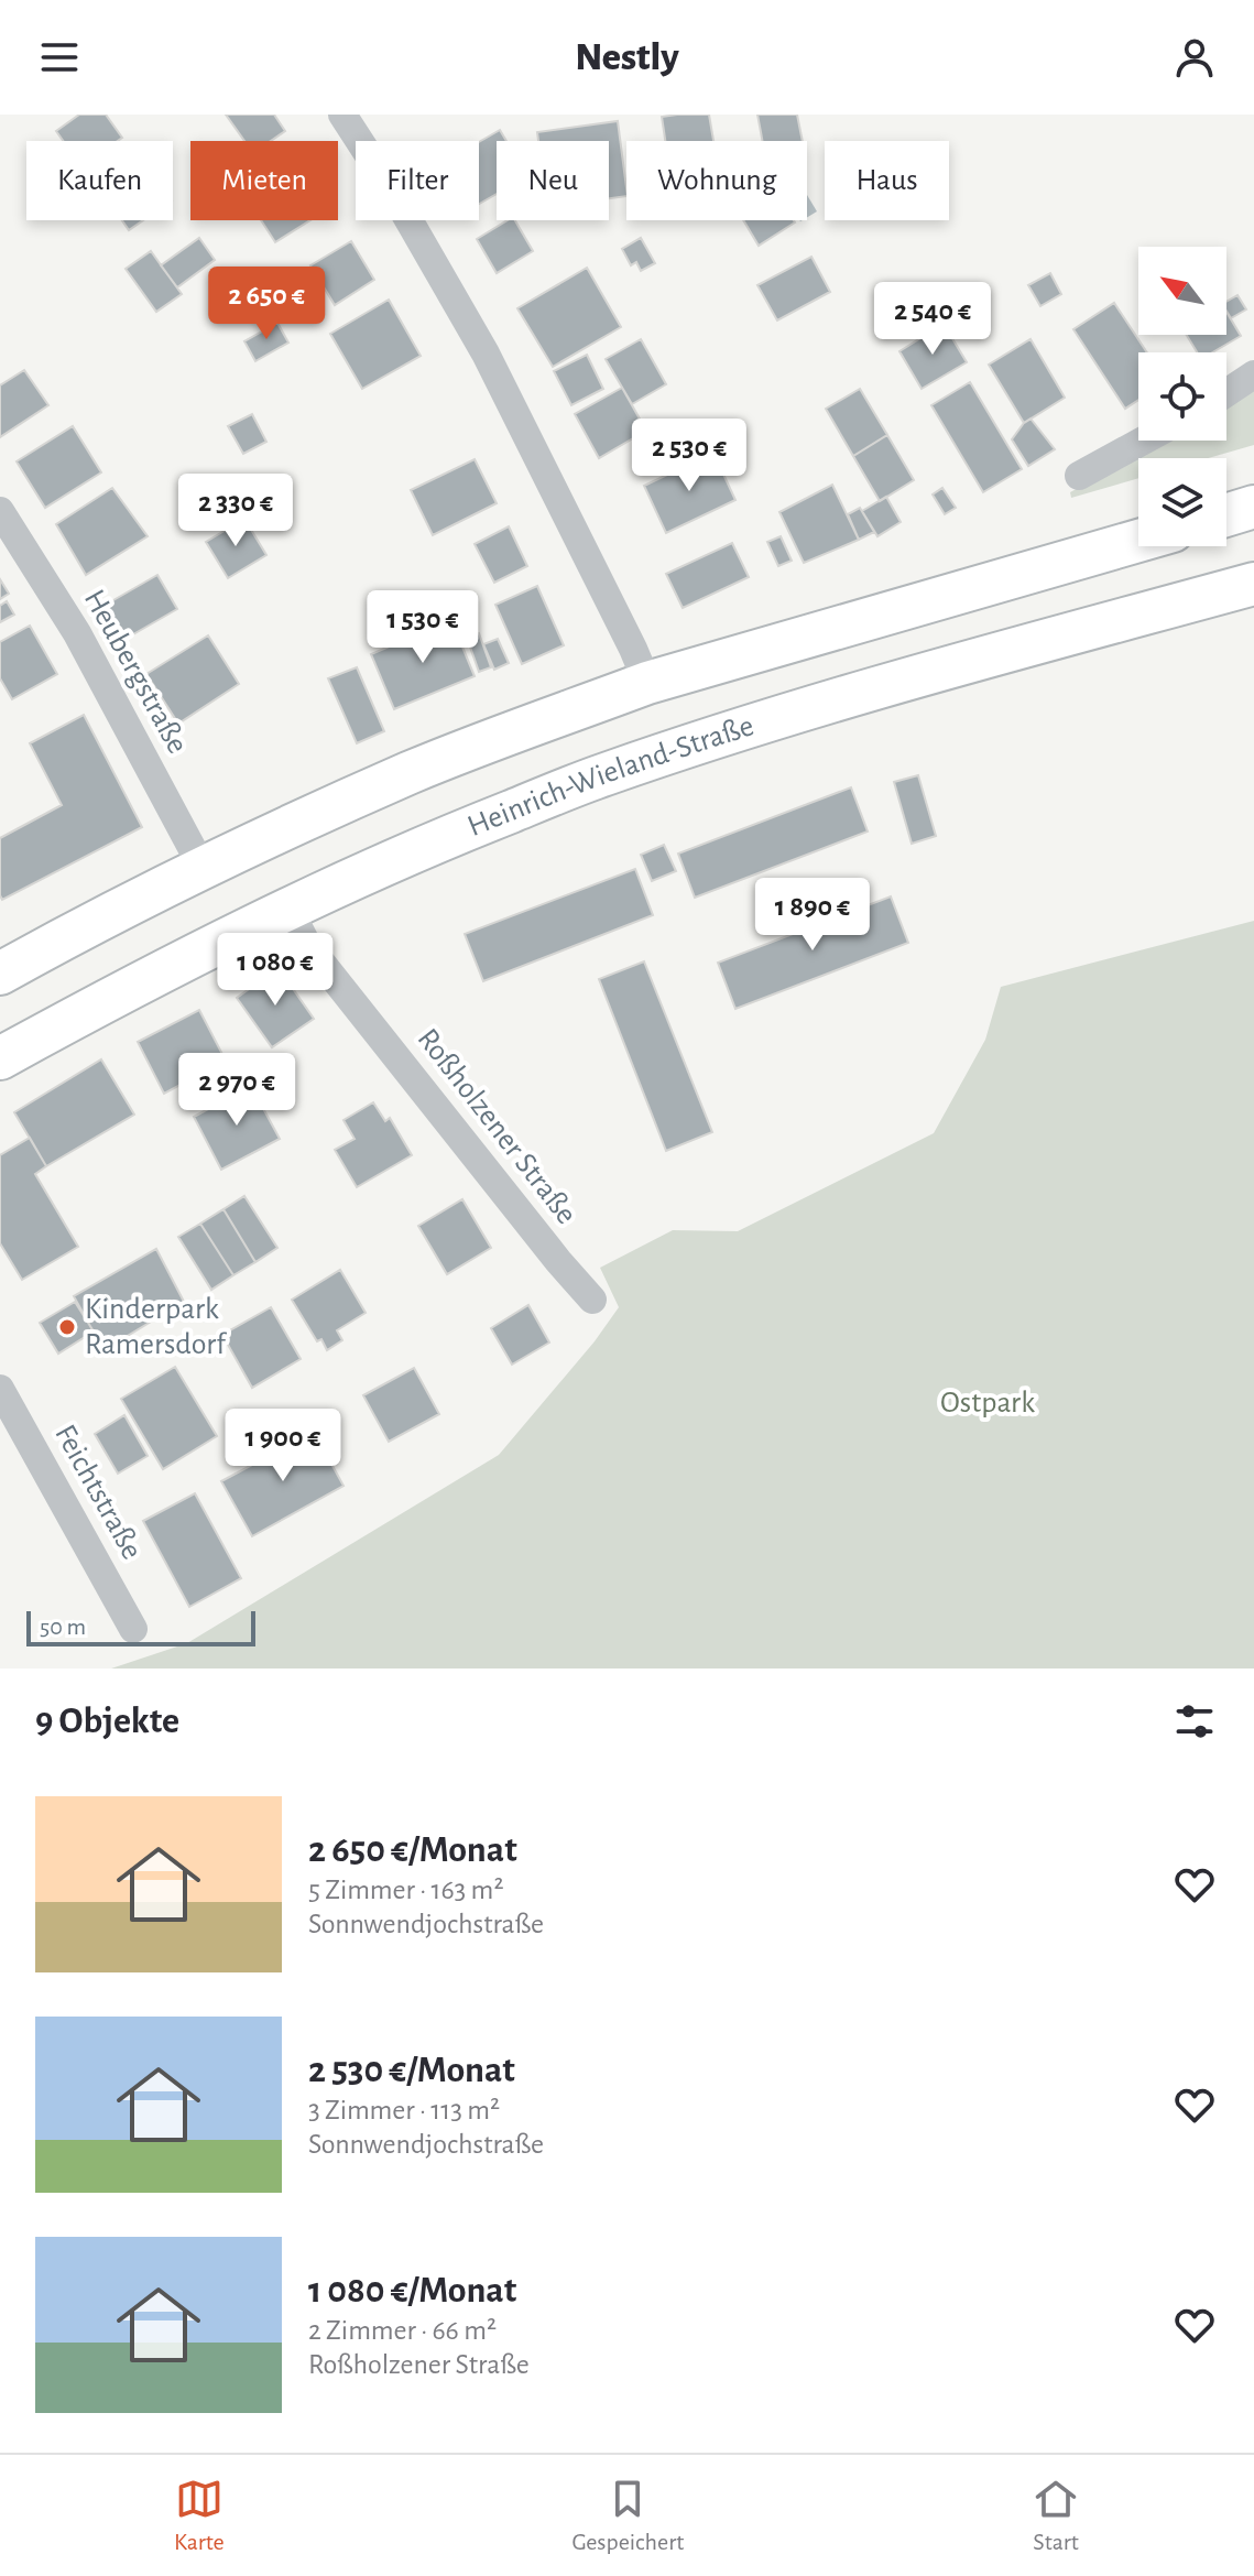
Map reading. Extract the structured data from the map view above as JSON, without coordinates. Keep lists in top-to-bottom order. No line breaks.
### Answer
{"streets":{"main road":["Heinrich-Wieland-Straße"],"street":["Heubergstraße","Roßholzener Straße","Feichtstraße"]},"crossings":[["Heinrich-Wieland-Straße","Roßholzener Straße"]],"parks":["Ostpark"],"places":["Kinderpark Ramersdorf"],"scale_bar":"50 m","north":"top left","page":{"header":"Nestly","chip":["Kaufen","Mieten","Filter","Neu","Wohnung","Haus"],"price":["2 650 €","2 540 €","2 530 €","2 330 €","1 530 €","1 890 €","1 080 €","2 970 €","1 900 €"],"scale":"50 m","heading":"9 Objekte","list":[{"name":"2 650 €/Monat","note":"5 Zimmer · 163 m² · Sonnwendjochstraße"},{"name":"2 530 €/Monat","note":"3 Zimmer · 113 m² · Sonnwendjochstraße"},{"name":"1 080 €/Monat","note":"2 Zimmer · 66 m² · Roßholzener Straße"}],"tabs":["Karte","Gespeichert","Start"]}}
